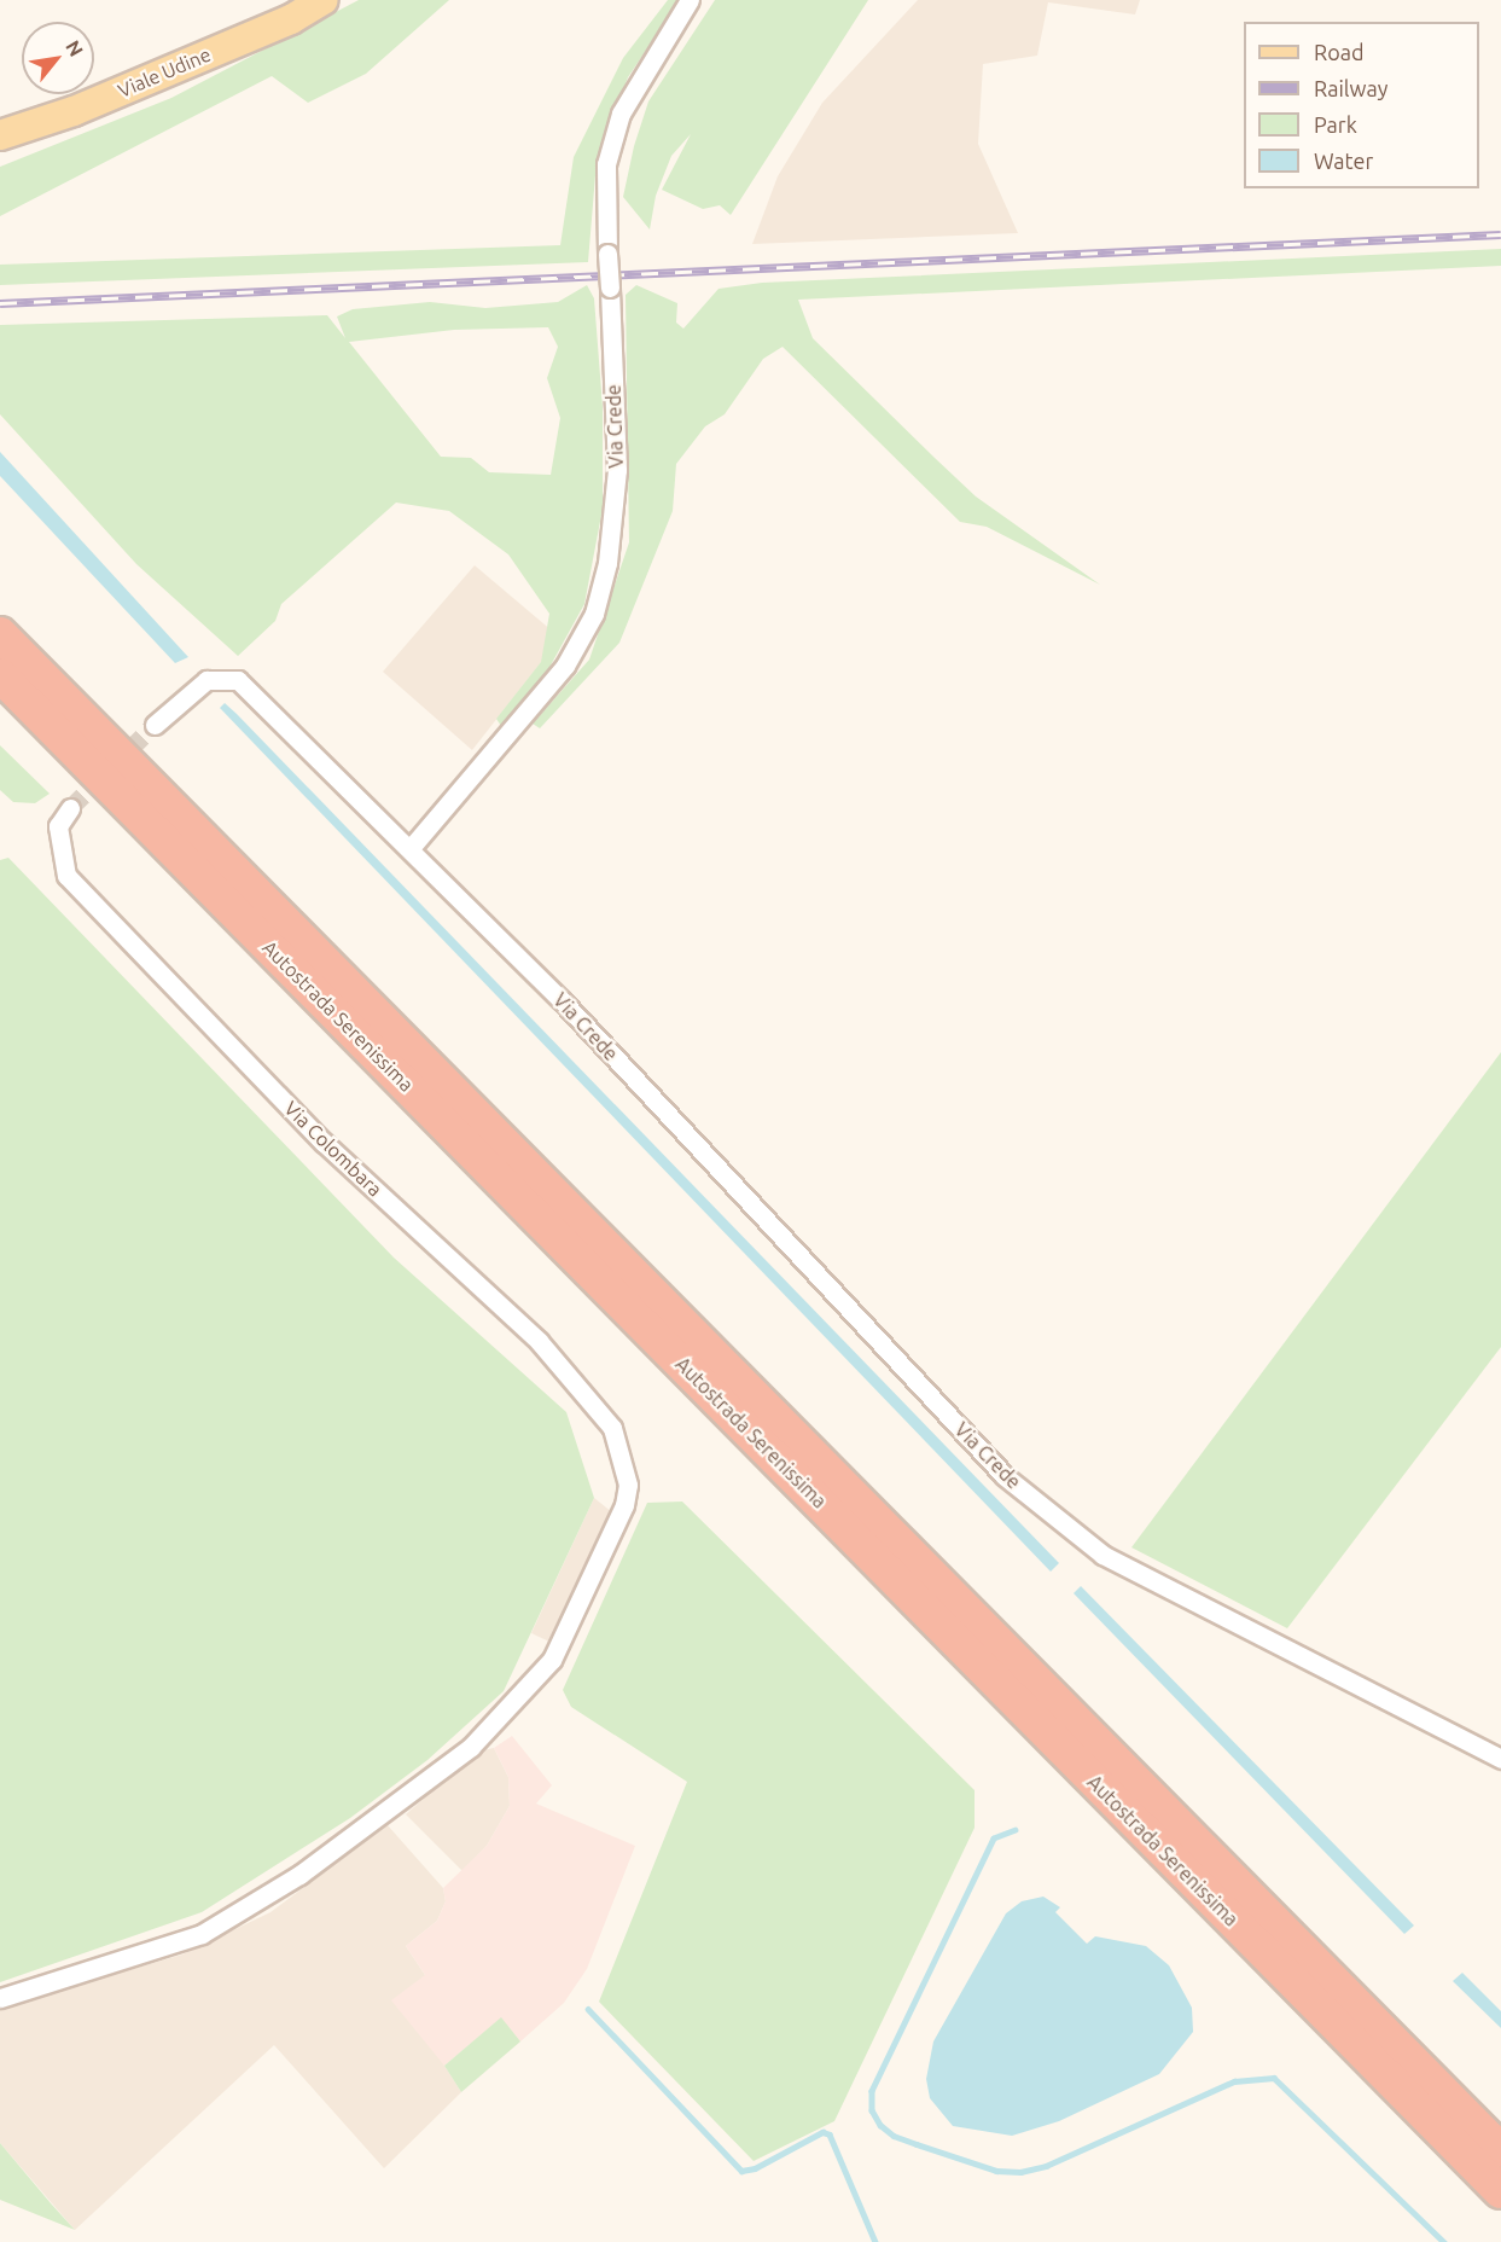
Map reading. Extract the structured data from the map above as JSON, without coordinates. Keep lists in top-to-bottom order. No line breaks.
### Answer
{"streets":{"highway":["Autostrada Serenissima"],"main road":["Viale Udine"],"street":["Via Crede","Via Colombara"]},"legend":["Road","Railway","Park","Water"],"north":"top right"}
